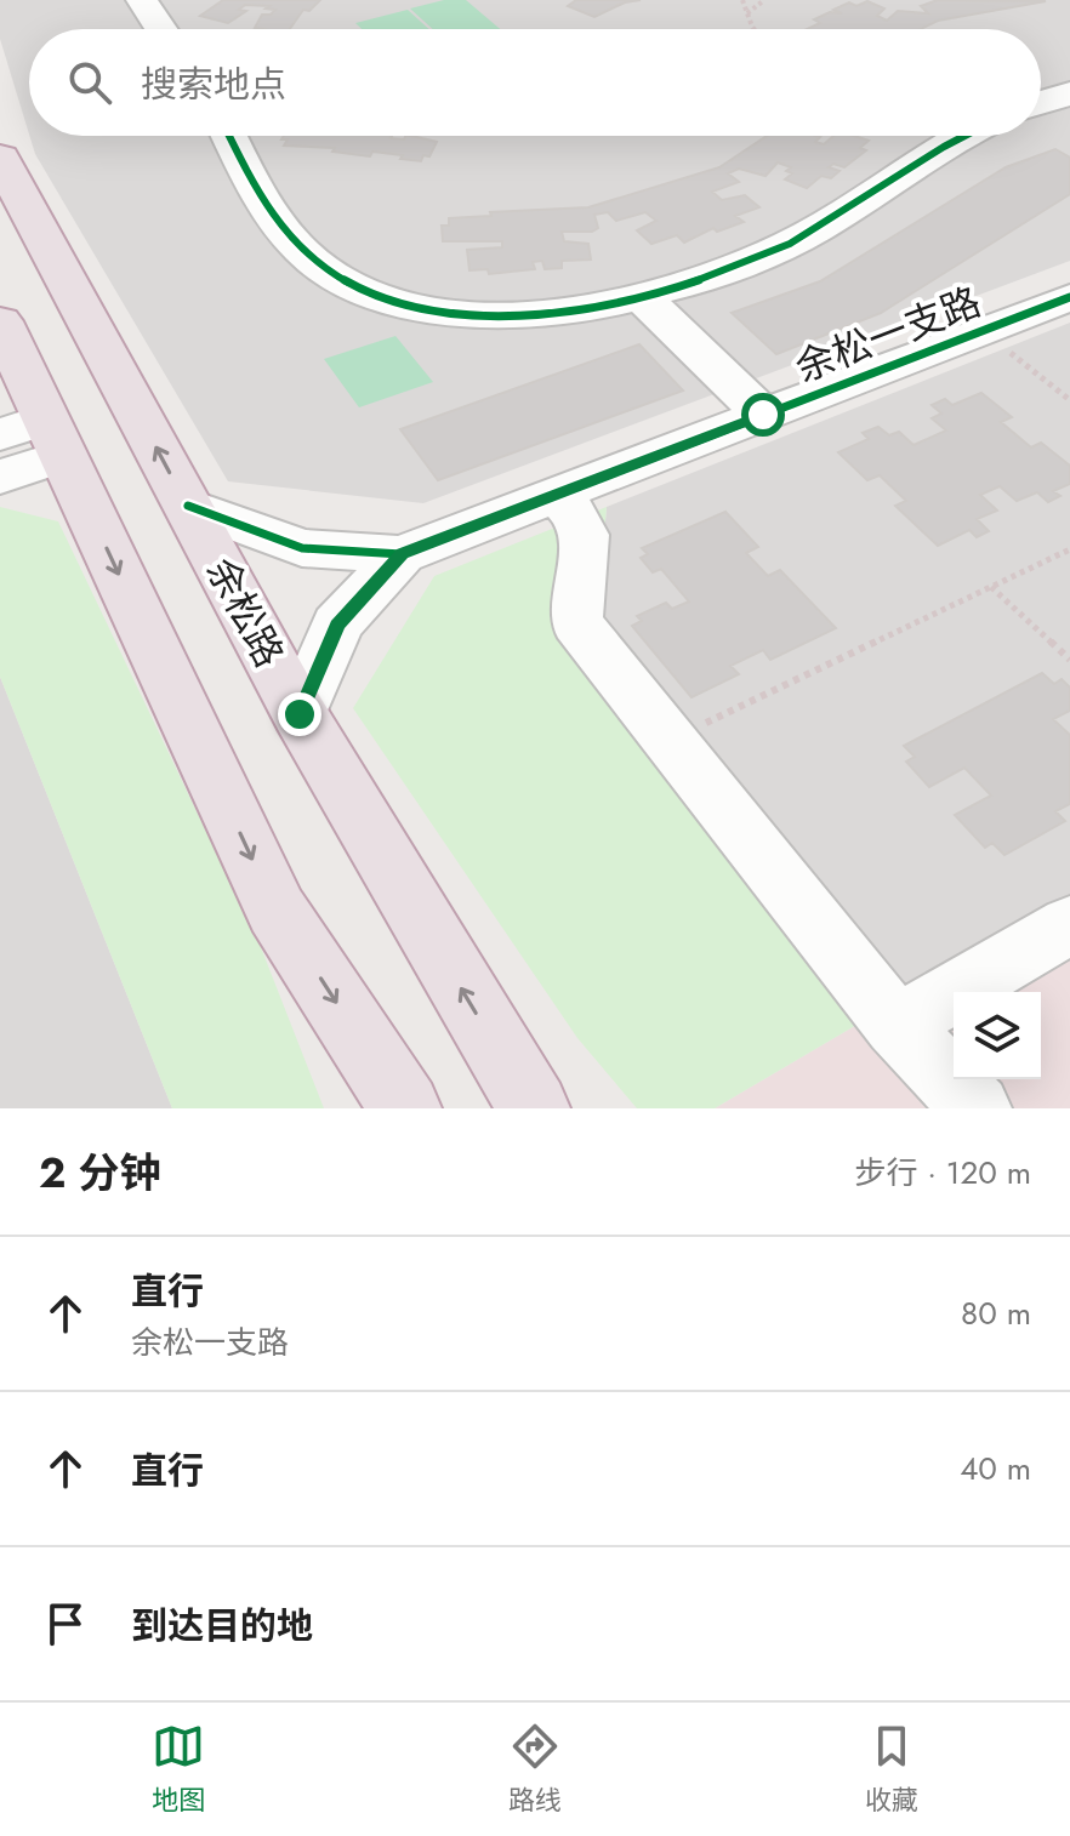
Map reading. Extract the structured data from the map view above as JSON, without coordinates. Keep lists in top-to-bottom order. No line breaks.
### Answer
{"streets":{"highway":["余松路"],"street":["余松一支路"]},"page":{"search":"搜索地点","heading":["2 分钟","步行 · 120 m"],"list":[["直行","余松一支路","80 m"],["直行","40 m"],"到达目的地"],"nav":["地图","路线","收藏"]}}
